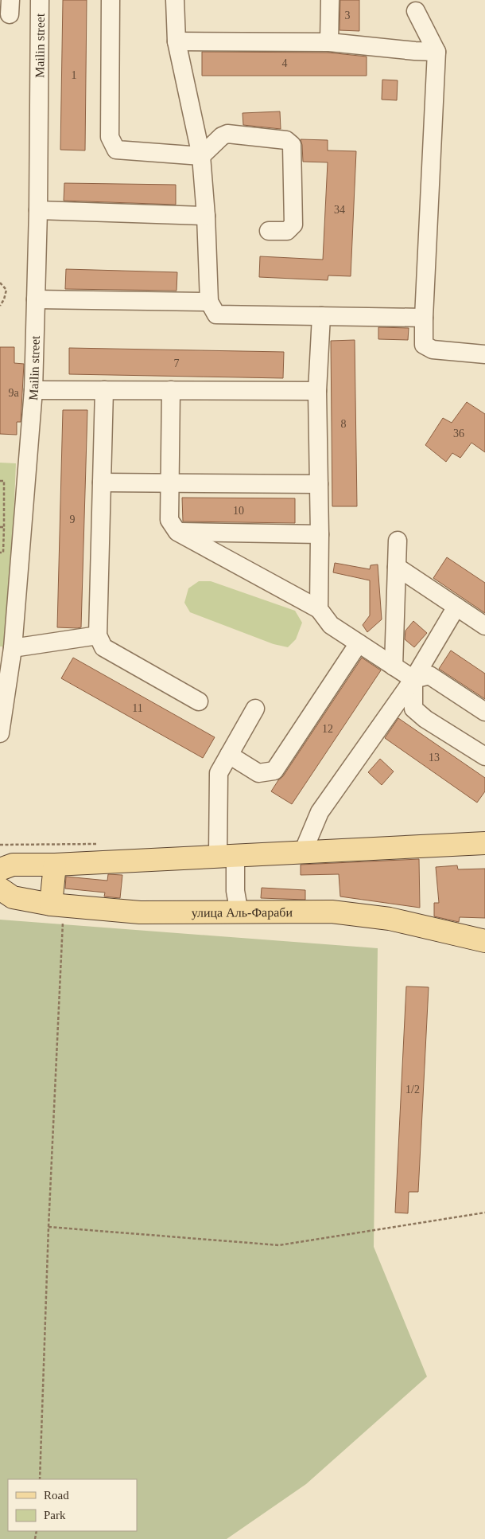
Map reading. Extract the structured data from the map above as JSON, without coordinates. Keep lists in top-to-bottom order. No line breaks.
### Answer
{"streets":{"main road":["улица Аль-Фараби"],"street":["Mailin street"]},"house_numbers":["3","4","1","34","7","9а","8","36","10","9","11","12","13","1/2"],"legend":["Road","Park"]}
